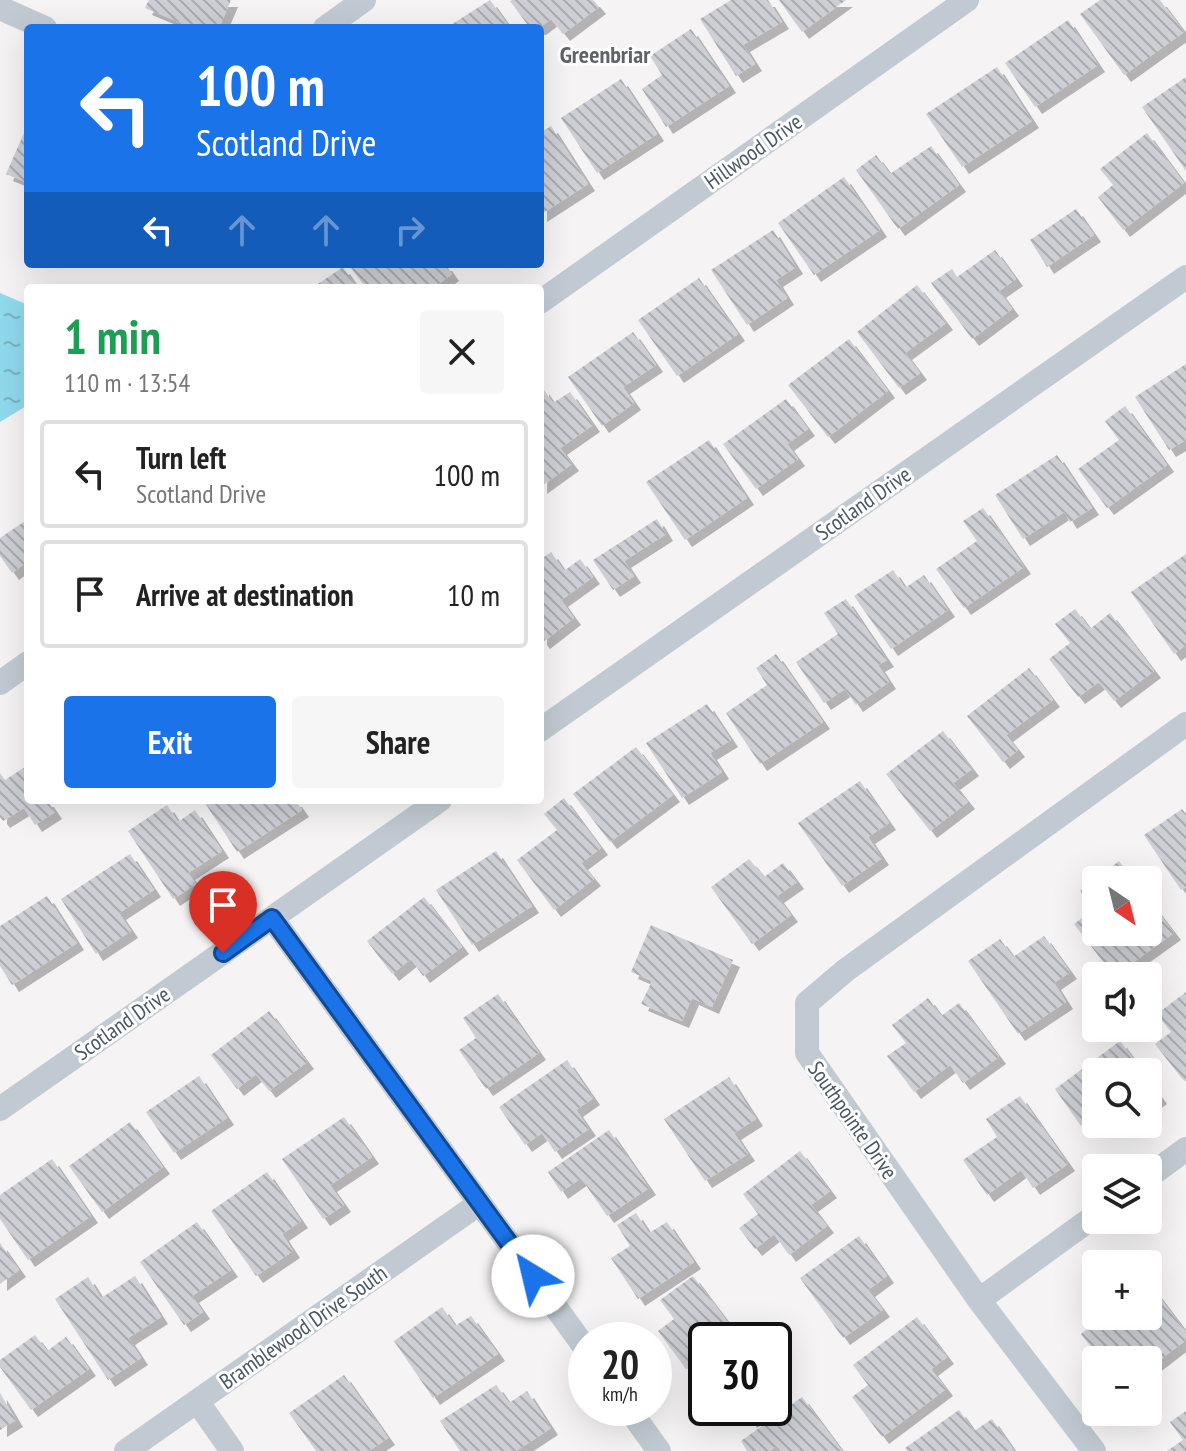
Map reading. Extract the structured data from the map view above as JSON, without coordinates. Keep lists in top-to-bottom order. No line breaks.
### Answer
{"streets":{"street":["Hillwood Drive","Scotland Drive","Southpointe Drive","Bramblewood Drive South"]},"districts":["Greenbriar"],"north":"bottom right","page":{"turn":["100 m","Scotland Drive"],"heading":["1 min","110 m · 13:54"],"list":[{"name":"Turn left","note":"Scotland Drive","value":"100 m"},{"name":"Arrive at destination","value":"10 m"}],"buttons":["Exit","Share"],"map_buttons":["+","−"],"speed":"20 km/h","limit":"30"}}
